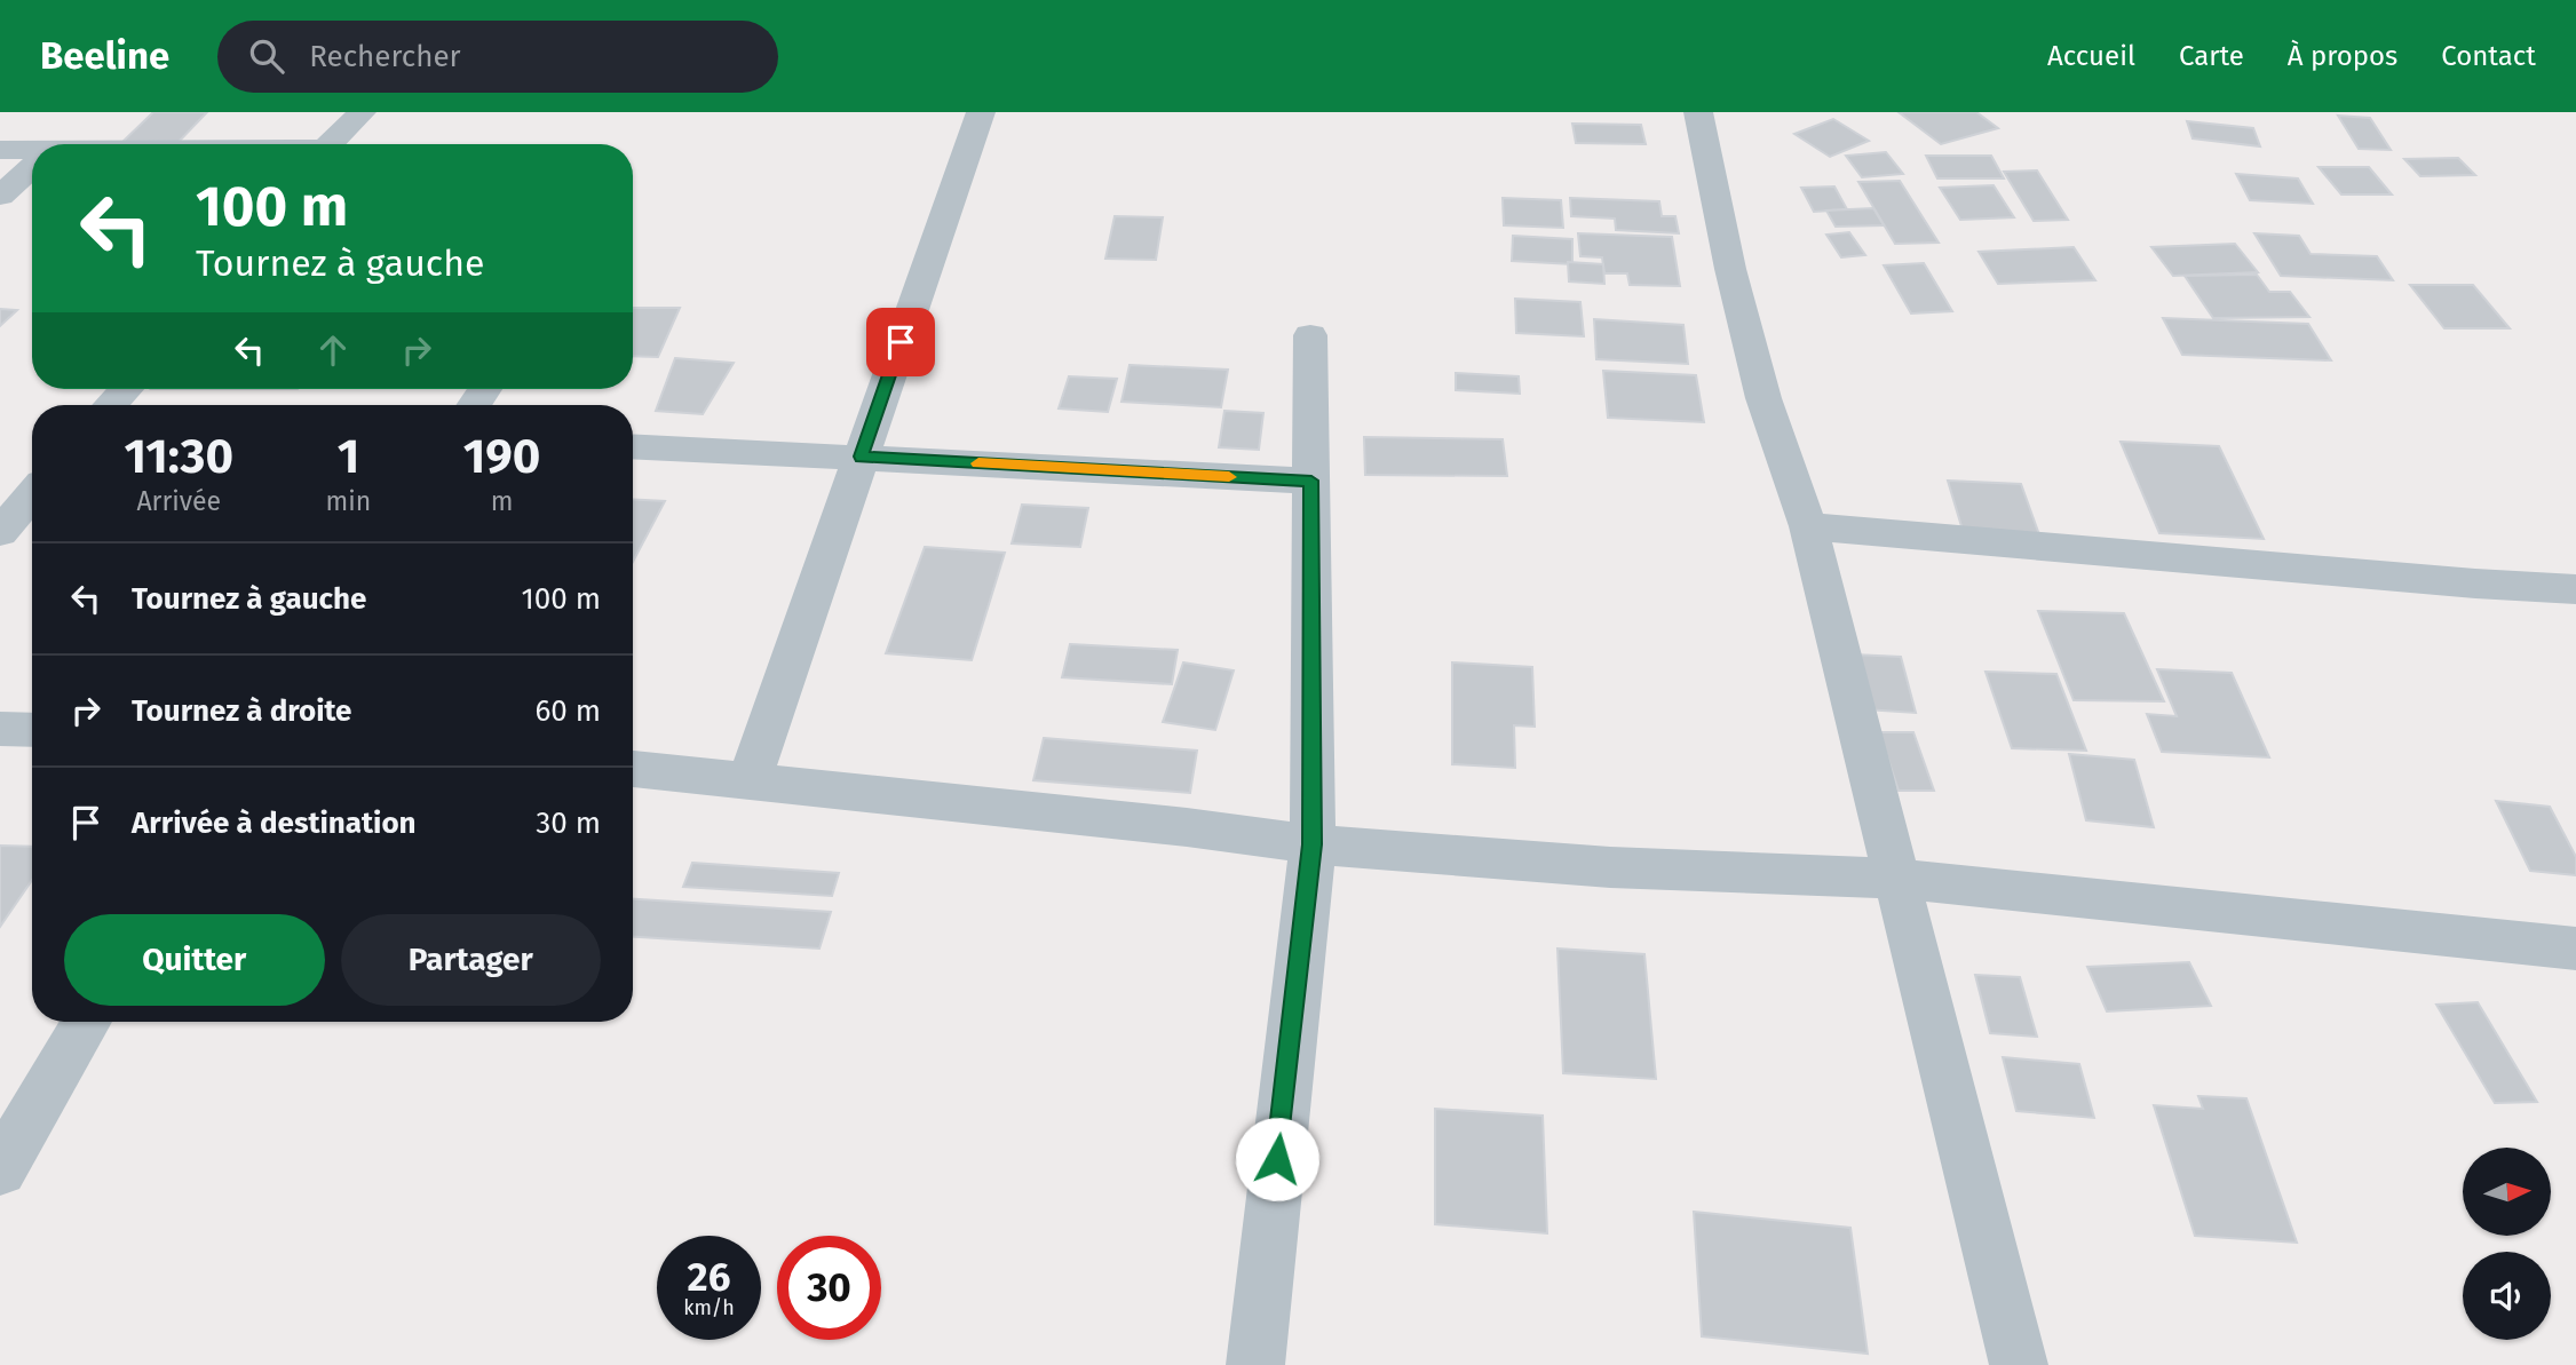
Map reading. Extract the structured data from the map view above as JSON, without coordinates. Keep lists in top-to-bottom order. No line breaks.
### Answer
{"north":"right","page":{"header":"Beeline","search":"Rechercher","nav":["Accueil","Carte","À propos","Contact"],"turn":["100 m","Tournez à gauche"],"eta":["11:30","Arrivée","1","min","190","m"],"list":[{"name":"Tournez à gauche","value":"100 m"},{"name":"Tournez à droite","value":"60 m"},{"name":"Arrivée à destination","value":"30 m"}],"buttons":["Quitter","Partager"],"speed":"26 km/h","limit":"30"}}
